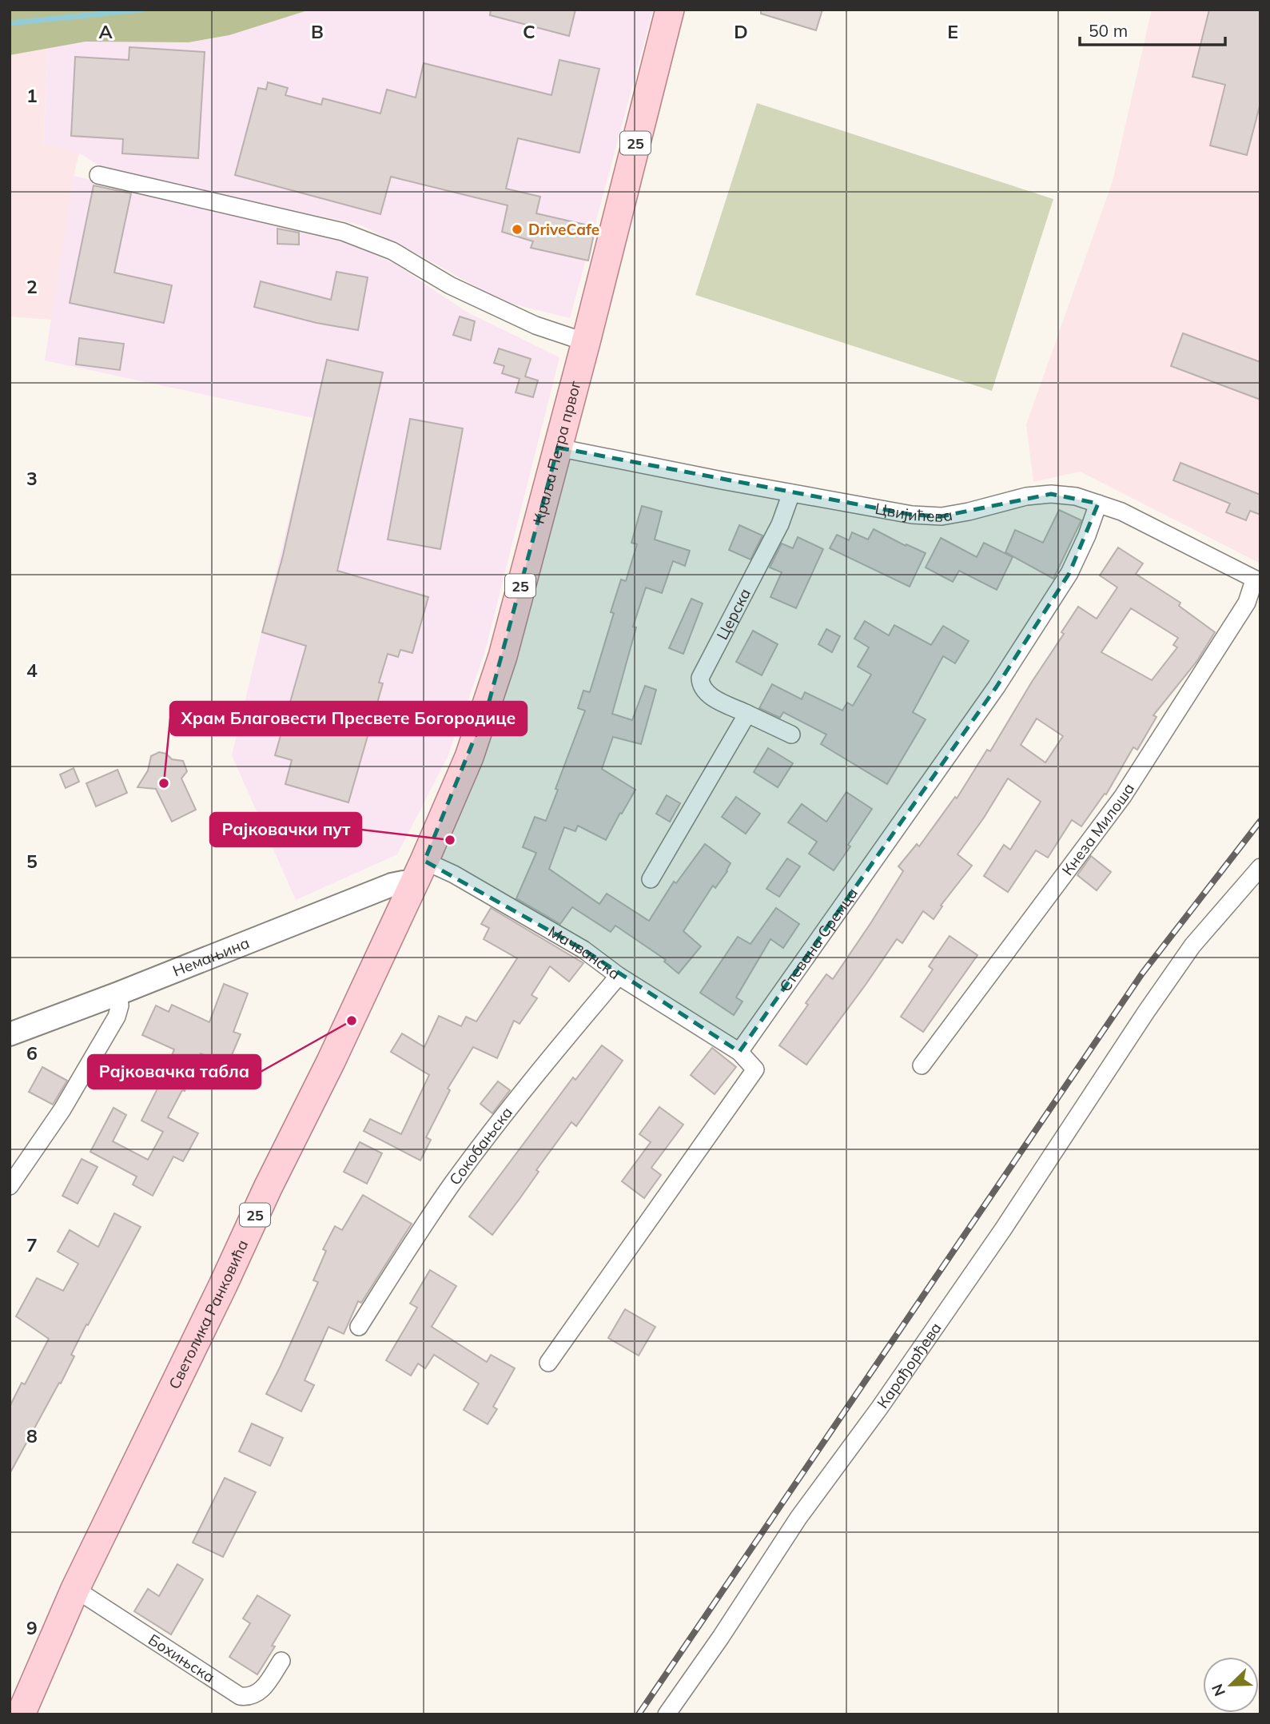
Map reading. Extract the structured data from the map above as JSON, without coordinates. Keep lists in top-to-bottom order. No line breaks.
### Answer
{"streets":{"main road":["25","Краља Петра првог","Светолика Ранковића"],"street":["Цвијићева","Церска","Кнеза Милоша","Стевана Сремца","Мачванска","Немањина","Сокобањска","Карађорђева","Бохињска"]},"crossings":[["Краља Петра првог","Цвијићева"],["Краља Петра првог","Мачванска"],["Краља Петра првог","Немањина"],["Краља Петра првог","Светолика Ранковића"],["Цвијићева","Церска"],["Цвијићева","Кнеза Милоша"],["Цвијићева","Стевана Сремца"],["Стевана Сремца","Мачванска"],["Мачванска","Немањина"],["Мачванска","Сокобањска"],["Мачванска","Светолика Ранковића"],["Немањина","Светолика Ранковића"],["Светолика Ранковића","Бохињска"]],"places":["DriveCafe","Храм Благовести Пресвете Богородице","Рајковачки пут","Рајковачка табла"],"scale_bar":"50 m","north":"bottom left","grid":{"columns":["A","B","C","D","E"],"rows":["1","2","3","4","5","6","7","8","9"]}}
